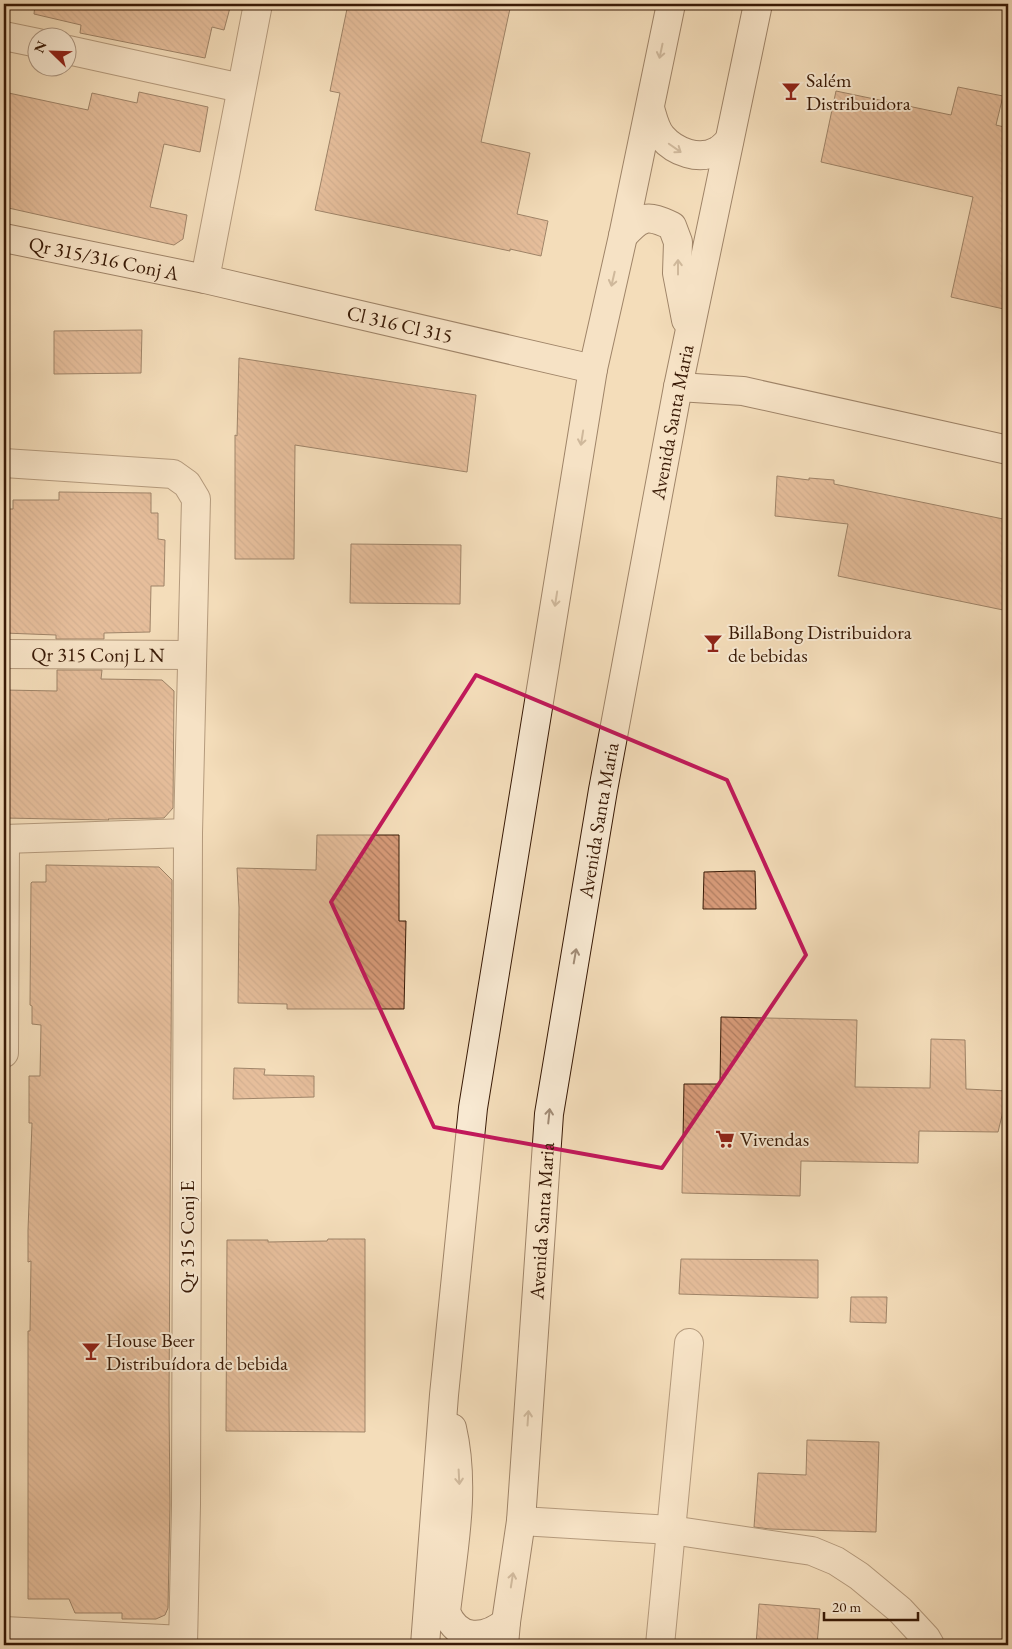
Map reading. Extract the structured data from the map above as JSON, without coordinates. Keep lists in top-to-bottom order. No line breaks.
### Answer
{"streets":{"street":["Qr 315/316 Conj A","Cl 316 Cl 315","Avenida Santa Maria","Qr 315 Conj L N","Qr 315 Conj E"]},"crossings":[["Qr 315/316 Conj A","Cl 316 Cl 315"],["Qr 315 Conj L N","Qr 315 Conj E"]],"places":{"bar":["Salém Distribuidora","BillaBong Distribuidora de bebidas","House Beer Distribuídora de bebida"],"supermarket":["Vivendas"]},"scale_bar":"20 m","north":"top left"}
